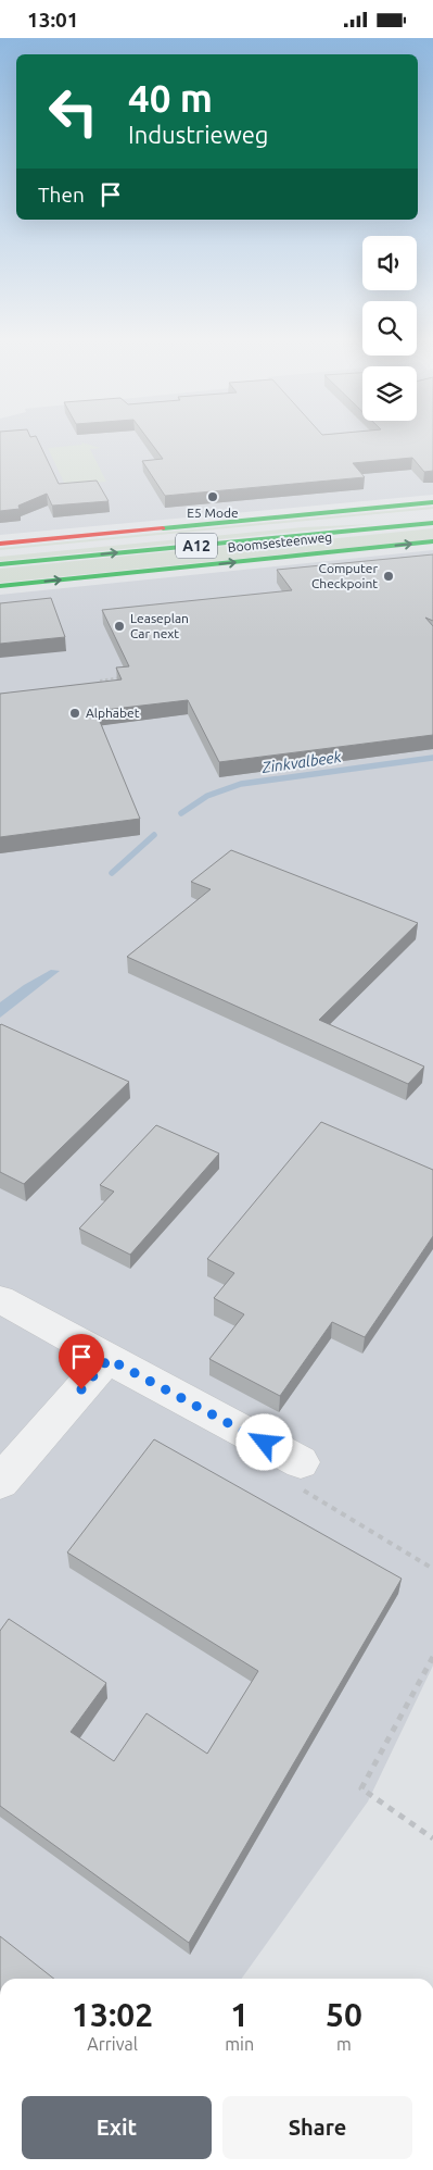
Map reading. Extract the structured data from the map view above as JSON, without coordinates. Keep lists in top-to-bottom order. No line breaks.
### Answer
{"streets":{"main road":["Boomsesteenweg","A12"]},"water":["Zinkvalbeek"],"places":["E5 Mode","Computer Checkpoint","Leaseplan Car next","Alphabet"],"page":{"status":"13:01","turn":["40 m","Industrieweg"],"then":"Then","eta":["13:02","Arrival","1","min","50","m"],"buttons":["Exit","Share"]}}
